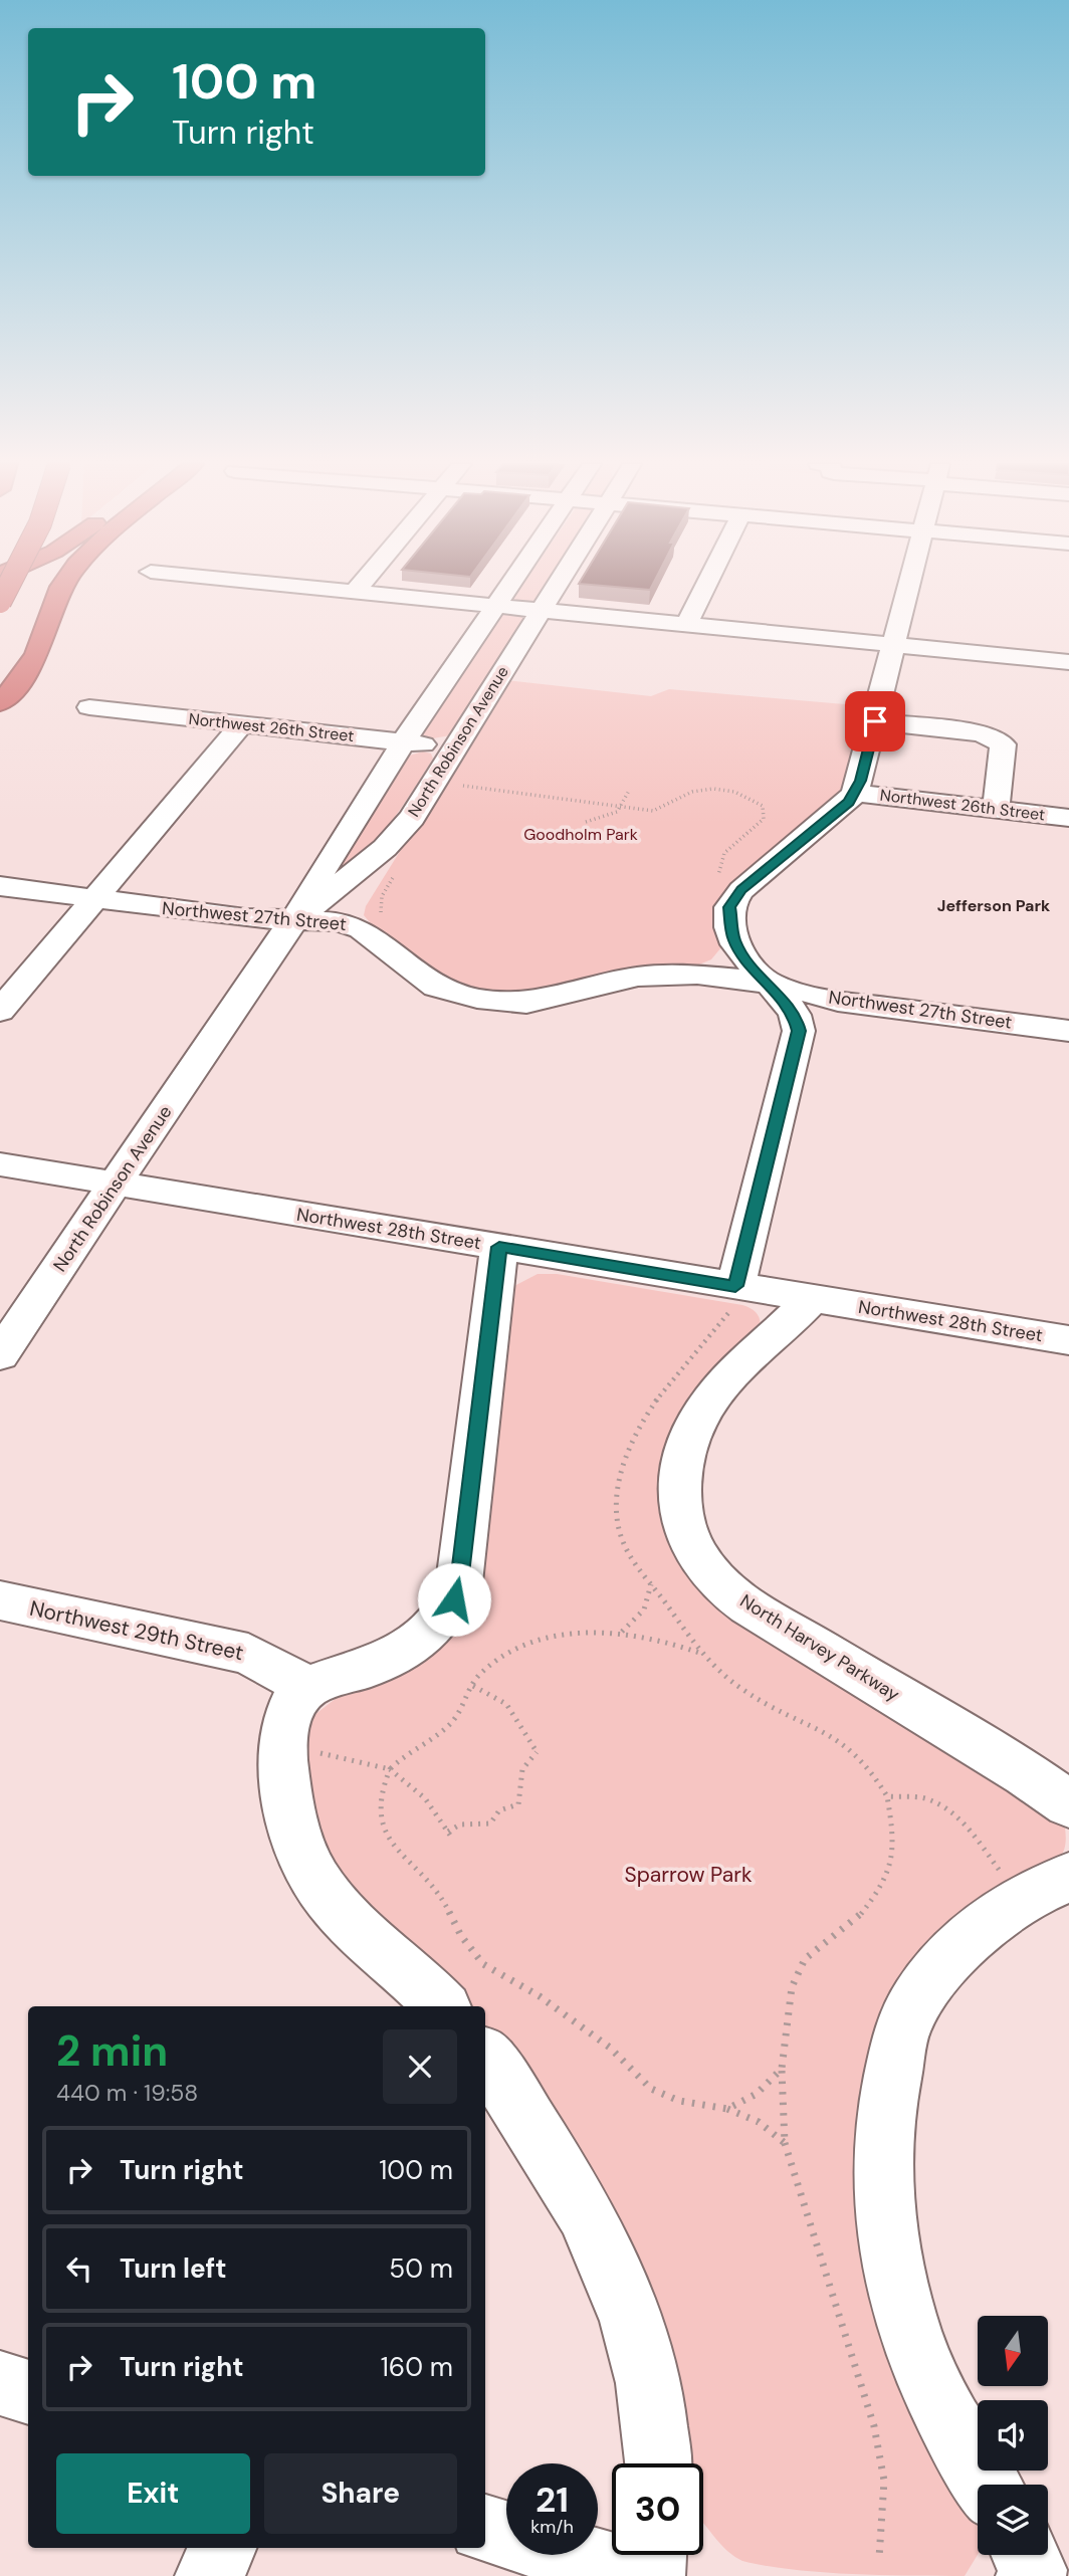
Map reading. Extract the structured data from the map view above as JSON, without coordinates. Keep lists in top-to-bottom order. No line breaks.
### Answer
{"streets":{"street":["Northwest 26th Street","North Robinson Avenue","Northwest 27th Street","Northwest 28th Street","Northwest 29th Street","North Harvey Parkway"]},"crossings":[["Northwest 26th Street","North Robinson Avenue"],["North Robinson Avenue","Northwest 27th Street"],["North Robinson Avenue","Northwest 28th Street"],["Northwest 28th Street","North Harvey Parkway"]],"districts":["Jefferson Park"],"parks":["Goodholm Park","Sparrow Park"],"north":"bottom","page":{"turn":["100 m","Turn right"],"heading":["2 min","440 m · 19:58"],"list":[{"name":"Turn right","value":"100 m"},{"name":"Turn left","value":"50 m"},{"name":"Turn right","value":"160 m"}],"buttons":["Exit","Share"],"speed":"21 km/h","limit":"30"}}
